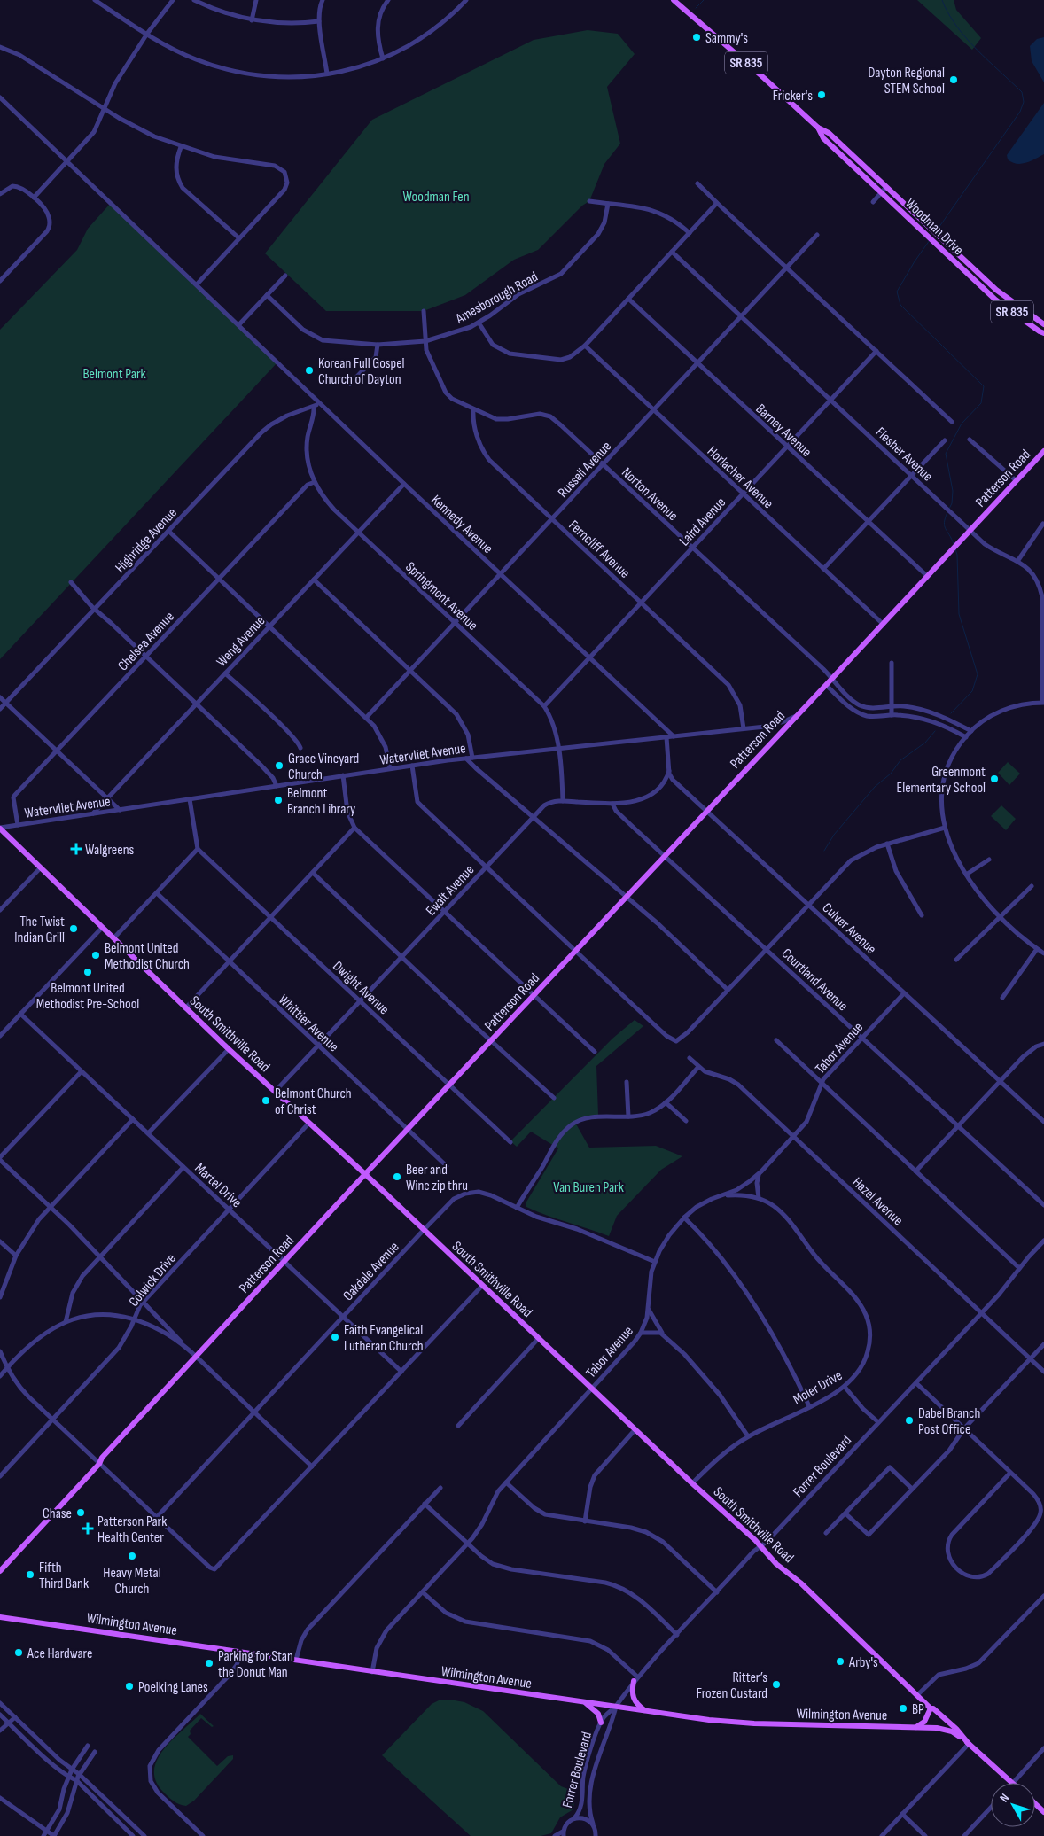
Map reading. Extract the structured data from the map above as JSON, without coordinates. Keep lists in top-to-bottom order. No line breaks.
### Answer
{"streets":{"main road":["SR 835","Woodman Drive","Patterson Road","South Smithville Road","Wilmington Avenue"],"street":["Amesborough Road","Barney Avenue","Flesher Avenue","Russell Avenue","Horlacher Avenue","Norton Avenue","Laird Avenue","Kennedy Avenue","Highridge Avenue","Ferncliff Avenue","Springmont Avenue","Chelsea Avenue","Weng Avenue","Watervliet Avenue","Ewalt Avenue","Culver Avenue","Courtland Avenue","Dwight Avenue","Whittier Avenue","Tabor Avenue","Martel Drive","Hazel Avenue","Oakdale Avenue","Colwick Drive","Moler Drive","Forrer Boulevard"]},"crossings":[["Barney Avenue","Russell Avenue"],["Barney Avenue","Patterson Road"],["Barney Avenue","Laird Avenue"],["Flesher Avenue","Russell Avenue"],["Flesher Avenue","Patterson Road"],["Flesher Avenue","Laird Avenue"],["Russell Avenue","Horlacher Avenue"],["Russell Avenue","Norton Avenue"],["Russell Avenue","Kennedy Avenue"],["Russell Avenue","Ferncliff Avenue"],["Russell Avenue","Springmont Avenue"],["Horlacher Avenue","Patterson Road"],["Horlacher Avenue","Laird Avenue"],["Patterson Road","Norton Avenue"],["Patterson Road","Watervliet Avenue"],["Patterson Road","Culver Avenue"],["Patterson Road","Courtland Avenue"],["Patterson Road","Dwight Avenue"],["Patterson Road","Whittier Avenue"],["Patterson Road","South Smithville Road"],["Patterson Road","Martel Drive"],["Norton Avenue","Laird Avenue"],["Norton Avenue","Ferncliff Avenue"],["Laird Avenue","Kennedy Avenue"],["Laird Avenue","Ferncliff Avenue"],["Laird Avenue","Springmont Avenue"],["Kennedy Avenue","Highridge Avenue"],["Kennedy Avenue","Weng Avenue"],["Kennedy Avenue","Watervliet Avenue"],["Highridge Avenue","Springmont Avenue"],["Ferncliff Avenue","Watervliet Avenue"],["Springmont Avenue","Chelsea Avenue"],["Springmont Avenue","Weng Avenue"],["Springmont Avenue","Watervliet Avenue"],["Springmont Avenue","Ewalt Avenue"],["Chelsea Avenue","Watervliet Avenue"],["Weng Avenue","Watervliet Avenue"],["Watervliet Avenue","South Smithville Road"],["Ewalt Avenue","Culver Avenue"],["Ewalt Avenue","Courtland Avenue"],["Ewalt Avenue","Dwight Avenue"],["Ewalt Avenue","Whittier Avenue"],["Ewalt Avenue","South Smithville Road"],["Culver Avenue","Tabor Avenue"],["Courtland Avenue","Tabor Avenue"],["South Smithville Road","Tabor Avenue"],["South Smithville Road","Oakdale Avenue"],["South Smithville Road","Colwick Drive"],["South Smithville Road","Moler Drive"],["South Smithville Road","Forrer Boulevard"],["South Smithville Road","Wilmington Avenue"],["Tabor Avenue","Hazel Avenue"],["Tabor Avenue","Oakdale Avenue"],["Tabor Avenue","Moler Drive"],["Tabor Avenue","Wilmington Avenue"],["Martel Drive","Oakdale Avenue"],["Martel Drive","Colwick Drive"],["Hazel Avenue","Forrer Boulevard"],["Forrer Boulevard","Wilmington Avenue"]],"parks":["Woodman Fen","Belmont Park","Van Buren Park"],"places":{"other":["Sammy's","Dayton Regional STEM School","Fricker's","Korean Full Gospel Church of Dayton","Grace Vineyard Church","Greenmont Elementary School","Belmont Branch Library","The Twist Indian Grill","Belmont United Methodist Church","Belmont United Methodist Pre-School","Belmont Church of Christ","Beer and Wine zip thru","Faith Evangelical Lutheran Church","Dabel Branch Post Office","Chase","Heavy Metal Church","Fifth Third Bank","Ace Hardware","Arby's","Parking for Stan the Donut Man","Ritter’s Frozen Custard","Poelking Lanes","BP"],"health":["Walgreens","Patterson Park Health Center"]},"north":"top left"}
